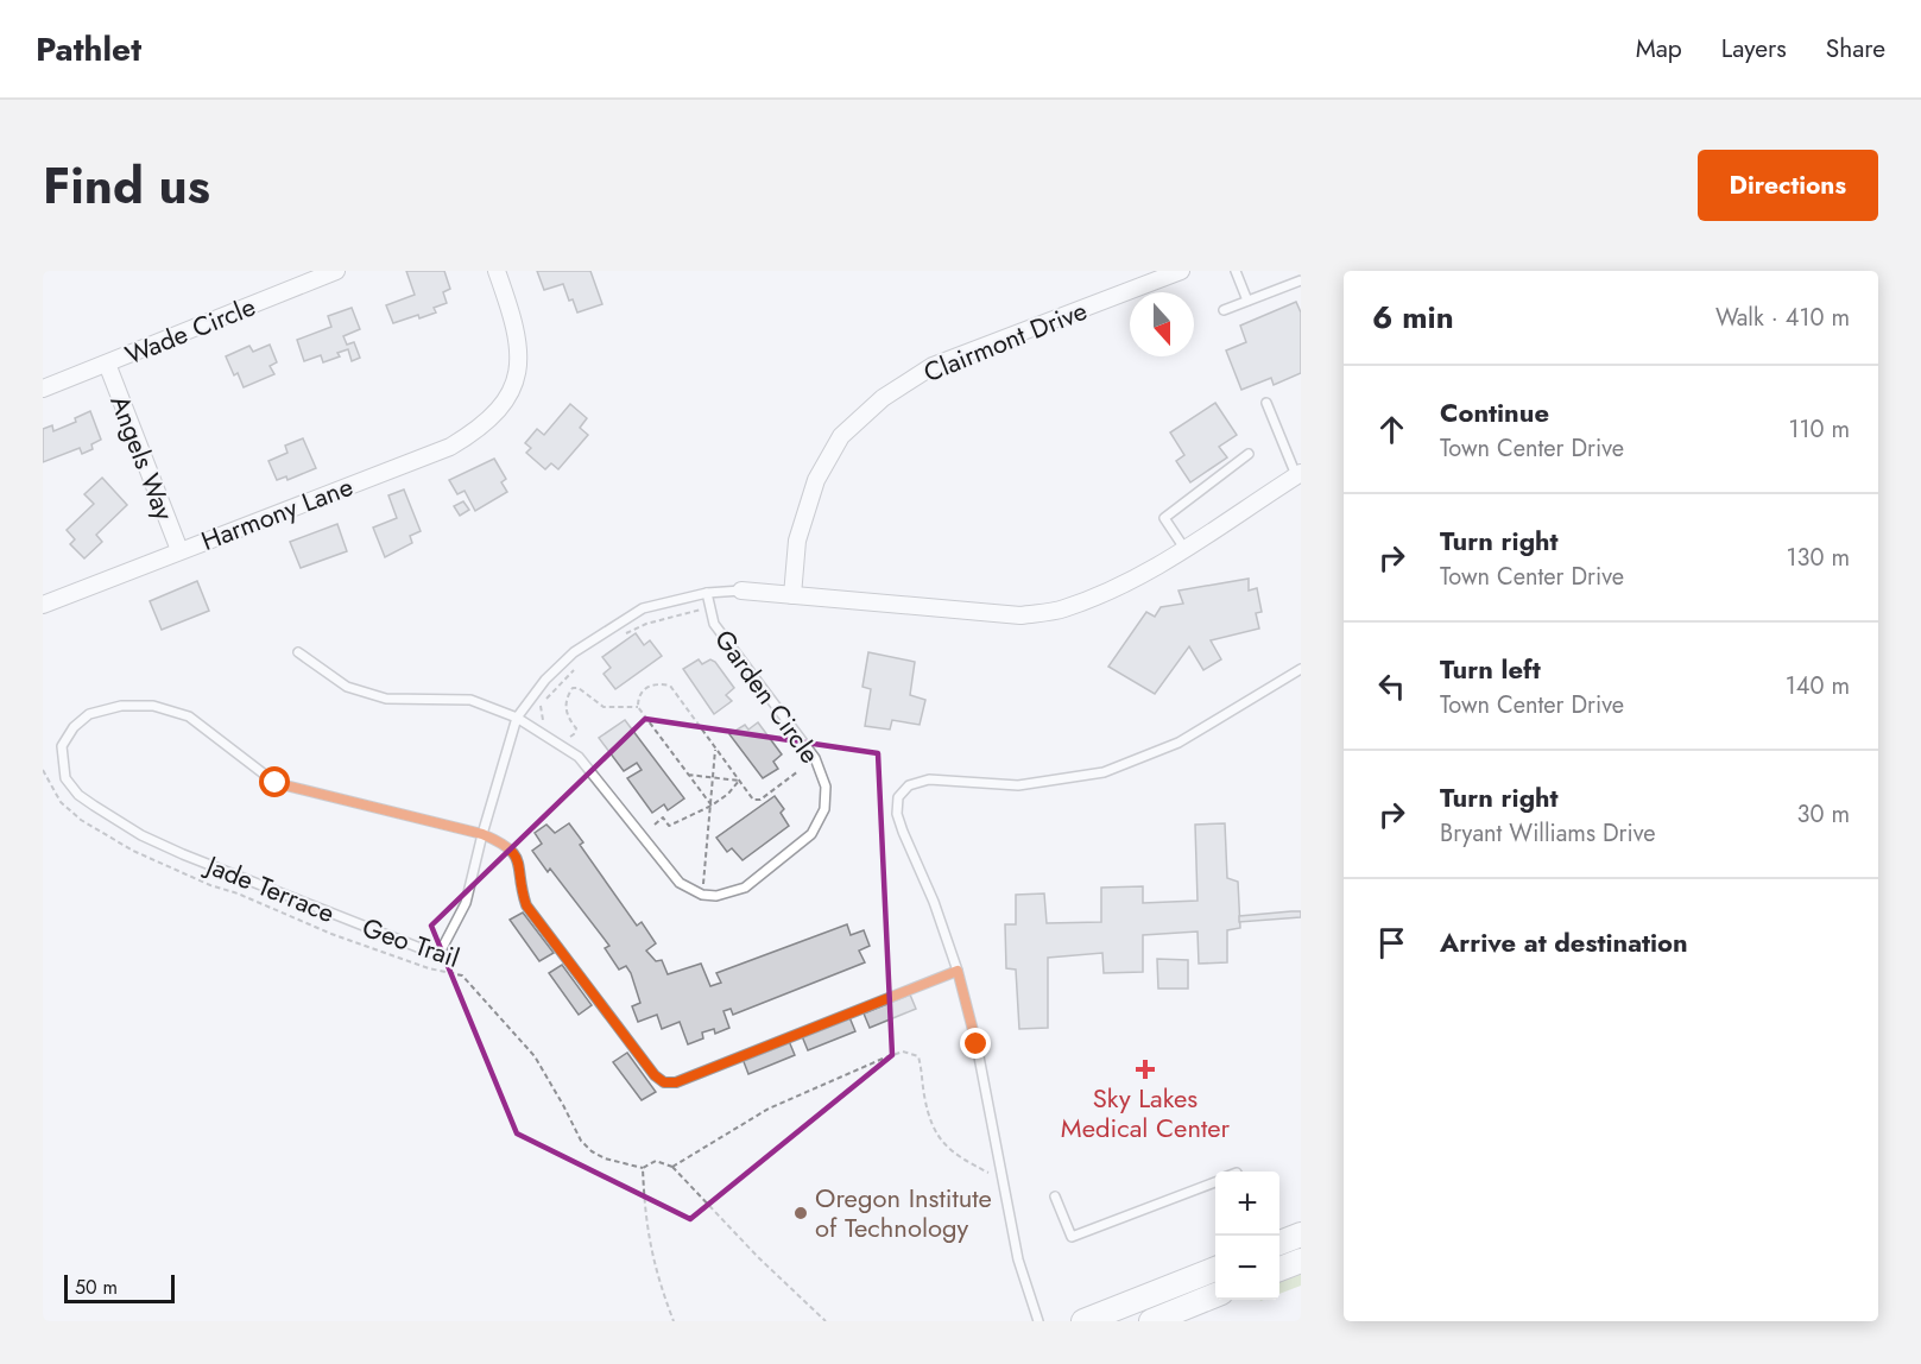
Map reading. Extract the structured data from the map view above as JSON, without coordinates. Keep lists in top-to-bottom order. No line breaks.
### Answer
{"streets":{"street":["Wade Circle","Clairmont Drive","Angels Way","Harmony Lane"],"lane":["Garden Circle","Jade Terrace"],"path":["Geo Trail"]},"crossings":[["Wade Circle","Angels Way"],["Angels Way","Harmony Lane"]],"places":{"health":["Sky Lakes Medical Center"],"other":["Oregon Institute of Technology"]},"scale_bar":"50 m","north":"bottom","page":{"header":"Pathlet","nav":["Map","Layers","Share"],"title":"Find us","buttons":"Directions","heading":["6 min","Walk · 410 m"],"list":[["Continue","Town Center Drive","110 m"],["Turn right","Town Center Drive","130 m"],["Turn left","Town Center Drive","140 m"],["Turn right","Bryant Williams Drive","30 m"],"Arrive at destination"],"map_buttons":["+","−"],"scale":"50 m"}}
